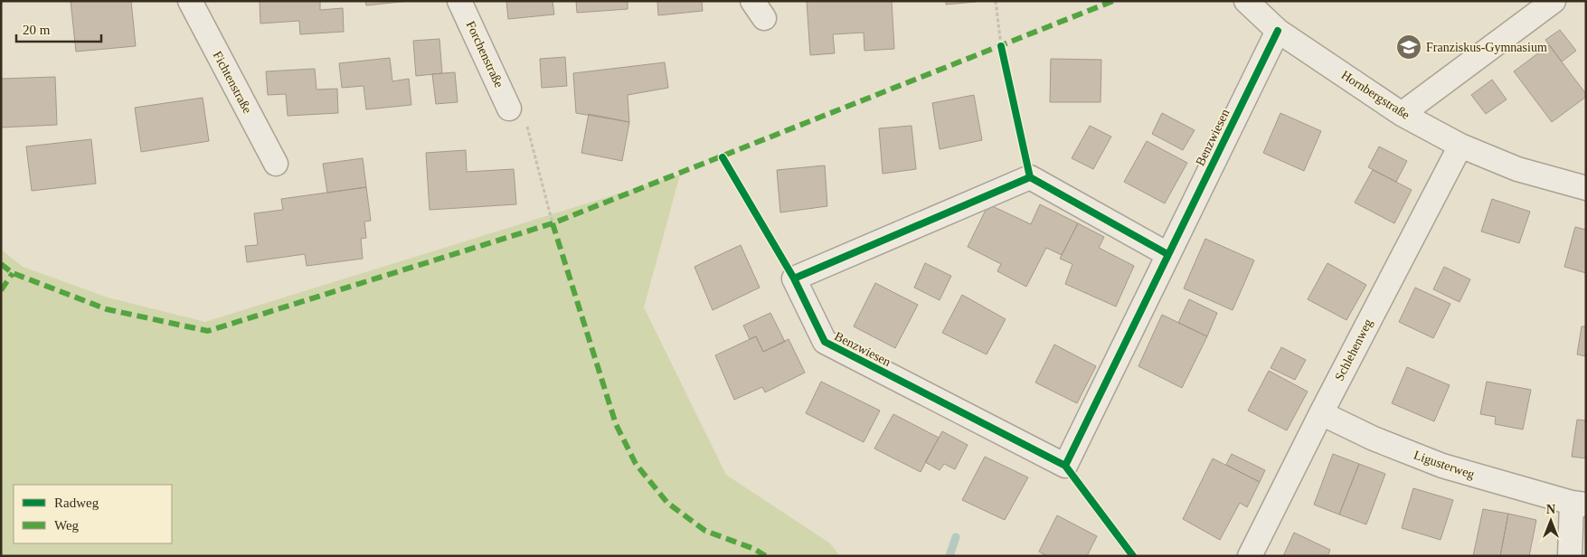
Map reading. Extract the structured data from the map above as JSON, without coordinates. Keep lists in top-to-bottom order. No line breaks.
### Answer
{"streets":{"street":["Forchenstraße","Fichtenstraße","Hornbergstraße","Benzwiesen","Schlehenweg","Ligusterweg"]},"crossings":[["Hornbergstraße","Benzwiesen"],["Hornbergstraße","Schlehenweg"],["Schlehenweg","Ligusterweg"]],"places":{"school or university":["Franziskus-Gymnasium"]},"legend":["Radweg","Weg"],"scale_bar":"20 m","north":"top"}
